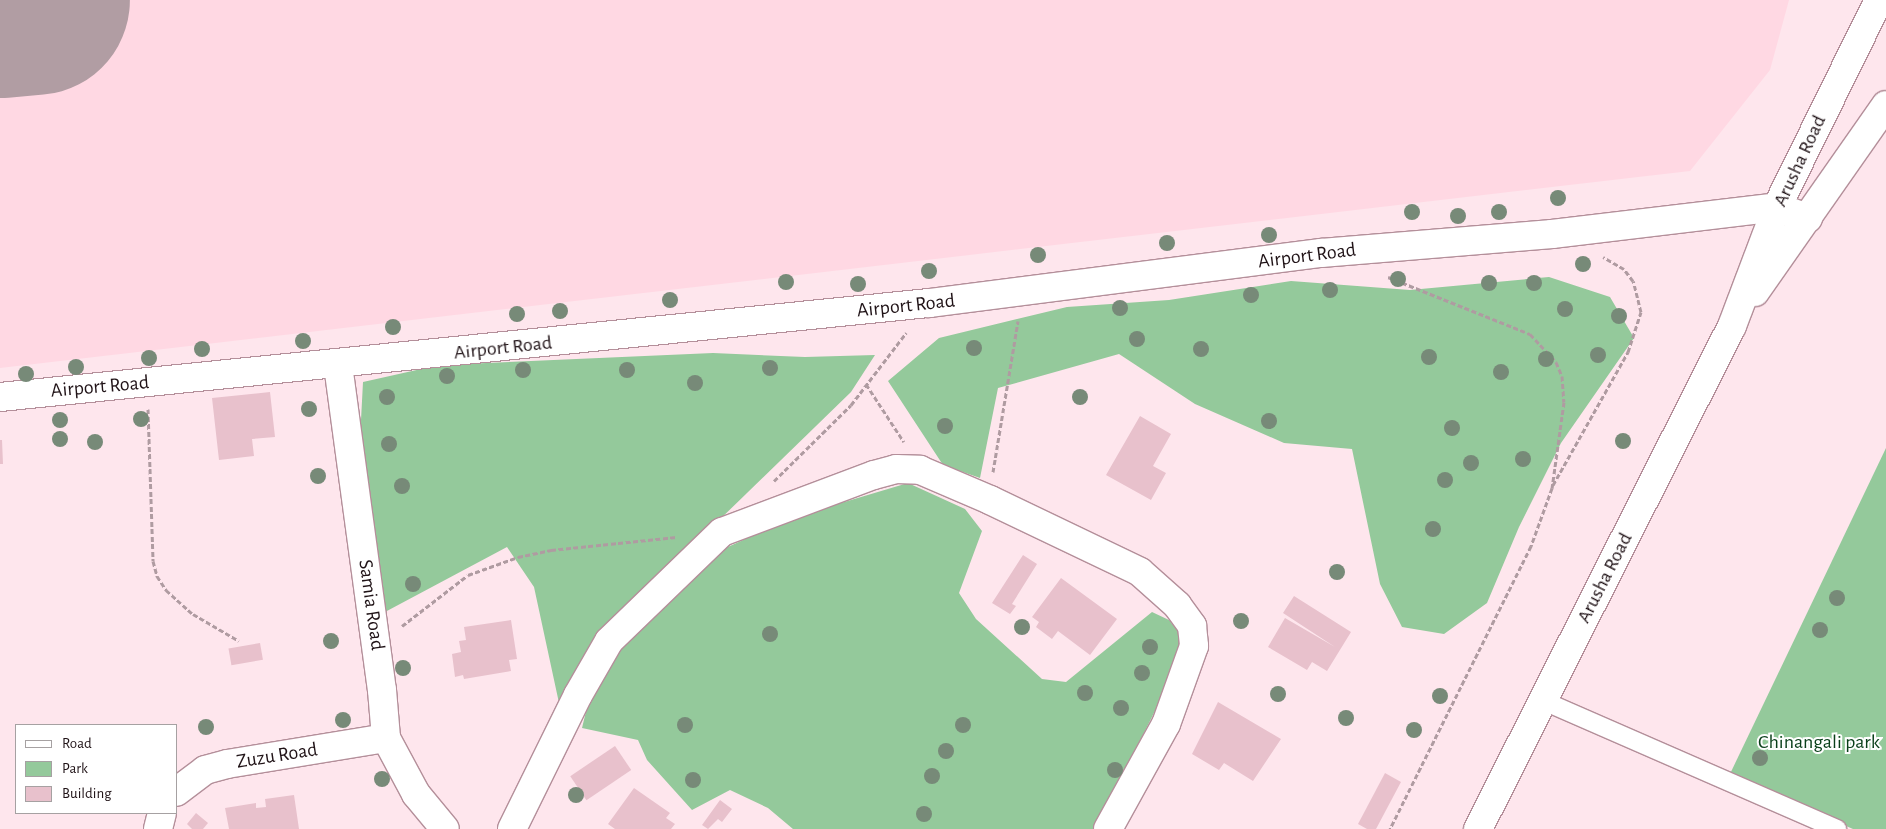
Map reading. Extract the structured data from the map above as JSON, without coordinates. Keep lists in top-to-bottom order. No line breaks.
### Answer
{"streets":{"main road":["Arusha Road","Airport Road","Samia Road","Zuzu Road"]},"crossings":[["Arusha Road","Airport Road"],["Airport Road","Samia Road"],["Samia Road","Zuzu Road"]],"parks":["Chinangali park"],"legend":["Road","Park","Building"]}
